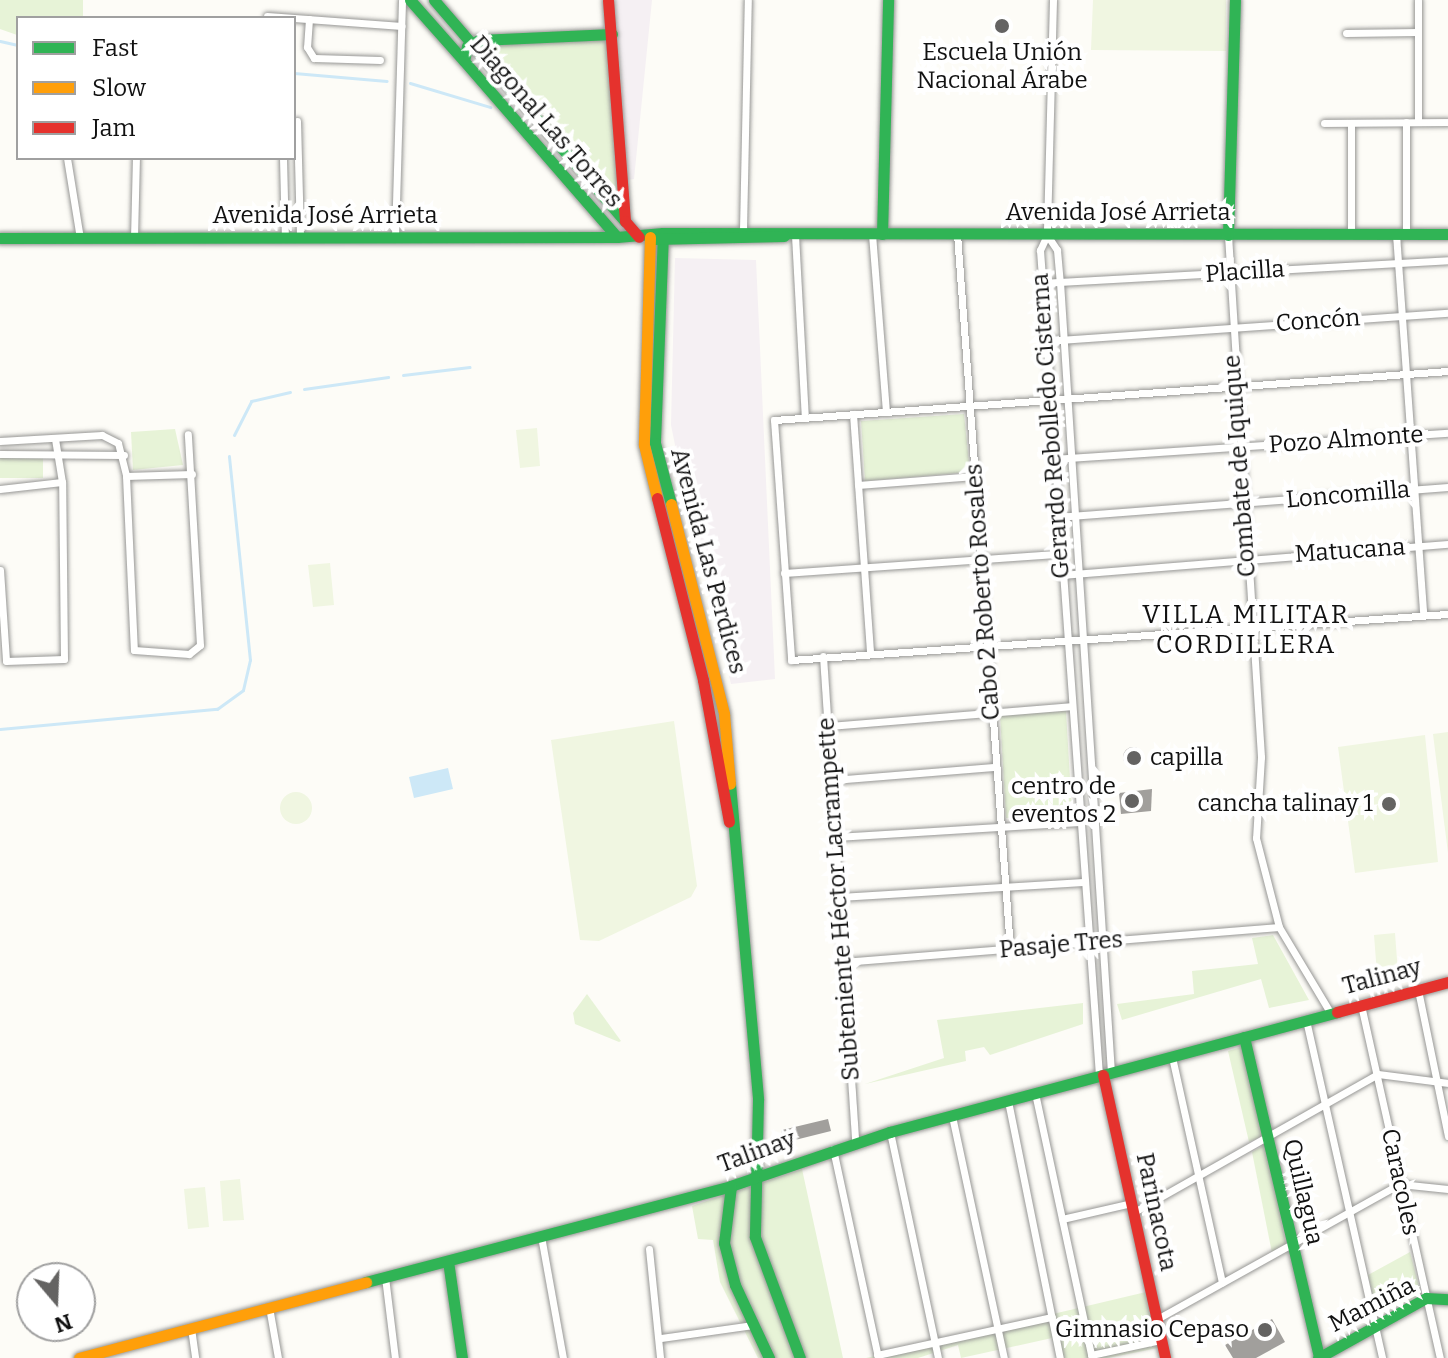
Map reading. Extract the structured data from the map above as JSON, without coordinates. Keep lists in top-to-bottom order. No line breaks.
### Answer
{"streets":{"main road":["Diagonal Las Torres","Avenida José Arrieta","Avenida Las Perdices","Talinay","Quillagua","Parinacota","Mamiña"],"street":["Placilla","Concón","Gerardo Rebolledo Cisterna","Pozo Almonte","Combate de Iquique","Loncomilla","Matucana","Cabo 2 Roberto Rosales","Subteniente Héctor Lacrampette","Pasaje Tres","Caracoles"]},"crossings":[["Diagonal Las Torres","Avenida José Arrieta"],["Diagonal Las Torres","Avenida Las Perdices"],["Avenida José Arrieta","Gerardo Rebolledo Cisterna"],["Avenida José Arrieta","Combate de Iquique"],["Avenida José Arrieta","Avenida Las Perdices"],["Avenida José Arrieta","Cabo 2 Roberto Rosales"],["Placilla","Gerardo Rebolledo Cisterna"],["Placilla","Combate de Iquique"],["Concón","Gerardo Rebolledo Cisterna"],["Concón","Combate de Iquique"],["Gerardo Rebolledo Cisterna","Pozo Almonte"],["Gerardo Rebolledo Cisterna","Loncomilla"],["Gerardo Rebolledo Cisterna","Matucana"],["Gerardo Rebolledo Cisterna","Pasaje Tres"],["Gerardo Rebolledo Cisterna","Talinay"],["Gerardo Rebolledo Cisterna","Parinacota"],["Pozo Almonte","Combate de Iquique"],["Combate de Iquique","Loncomilla"],["Combate de Iquique","Matucana"],["Combate de Iquique","Pasaje Tres"],["Combate de Iquique","Talinay"],["Avenida Las Perdices","Talinay"],["Cabo 2 Roberto Rosales","Pasaje Tres"],["Subteniente Héctor Lacrampette","Pasaje Tres"],["Subteniente Héctor Lacrampette","Talinay"],["Talinay","Caracoles"],["Talinay","Quillagua"],["Talinay","Parinacota"],["Caracoles","Mamiña"],["Quillagua","Mamiña"]],"districts":["VILLA MILITAR CORDILLERA"],"places":["Escuela Unión Nacional Árabe","capilla","centro de eventos 2","cancha talinay 1","Gimnasio Cepaso"],"legend":["Fast","Slow","Jam"],"north":"bottom"}
